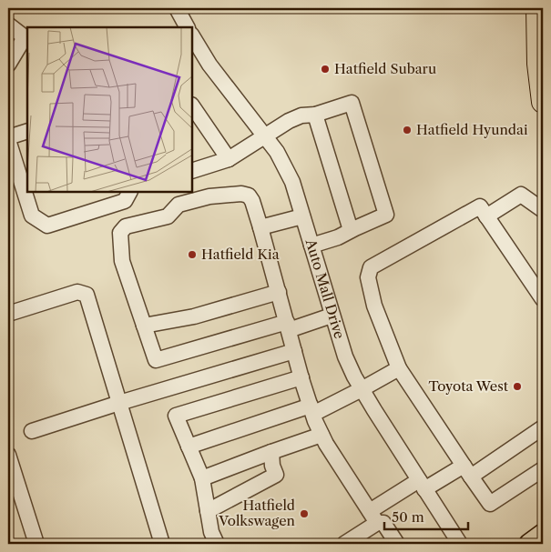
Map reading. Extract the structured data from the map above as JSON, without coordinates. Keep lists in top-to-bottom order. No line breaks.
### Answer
{"streets":{"street":["Auto Mall Drive"]},"places":["Hatfield Subaru","Hatfield Hyundai","Hatfield Kia","Toyota West","Hatfield Volkswagen"],"scale_bar":"50 m"}
